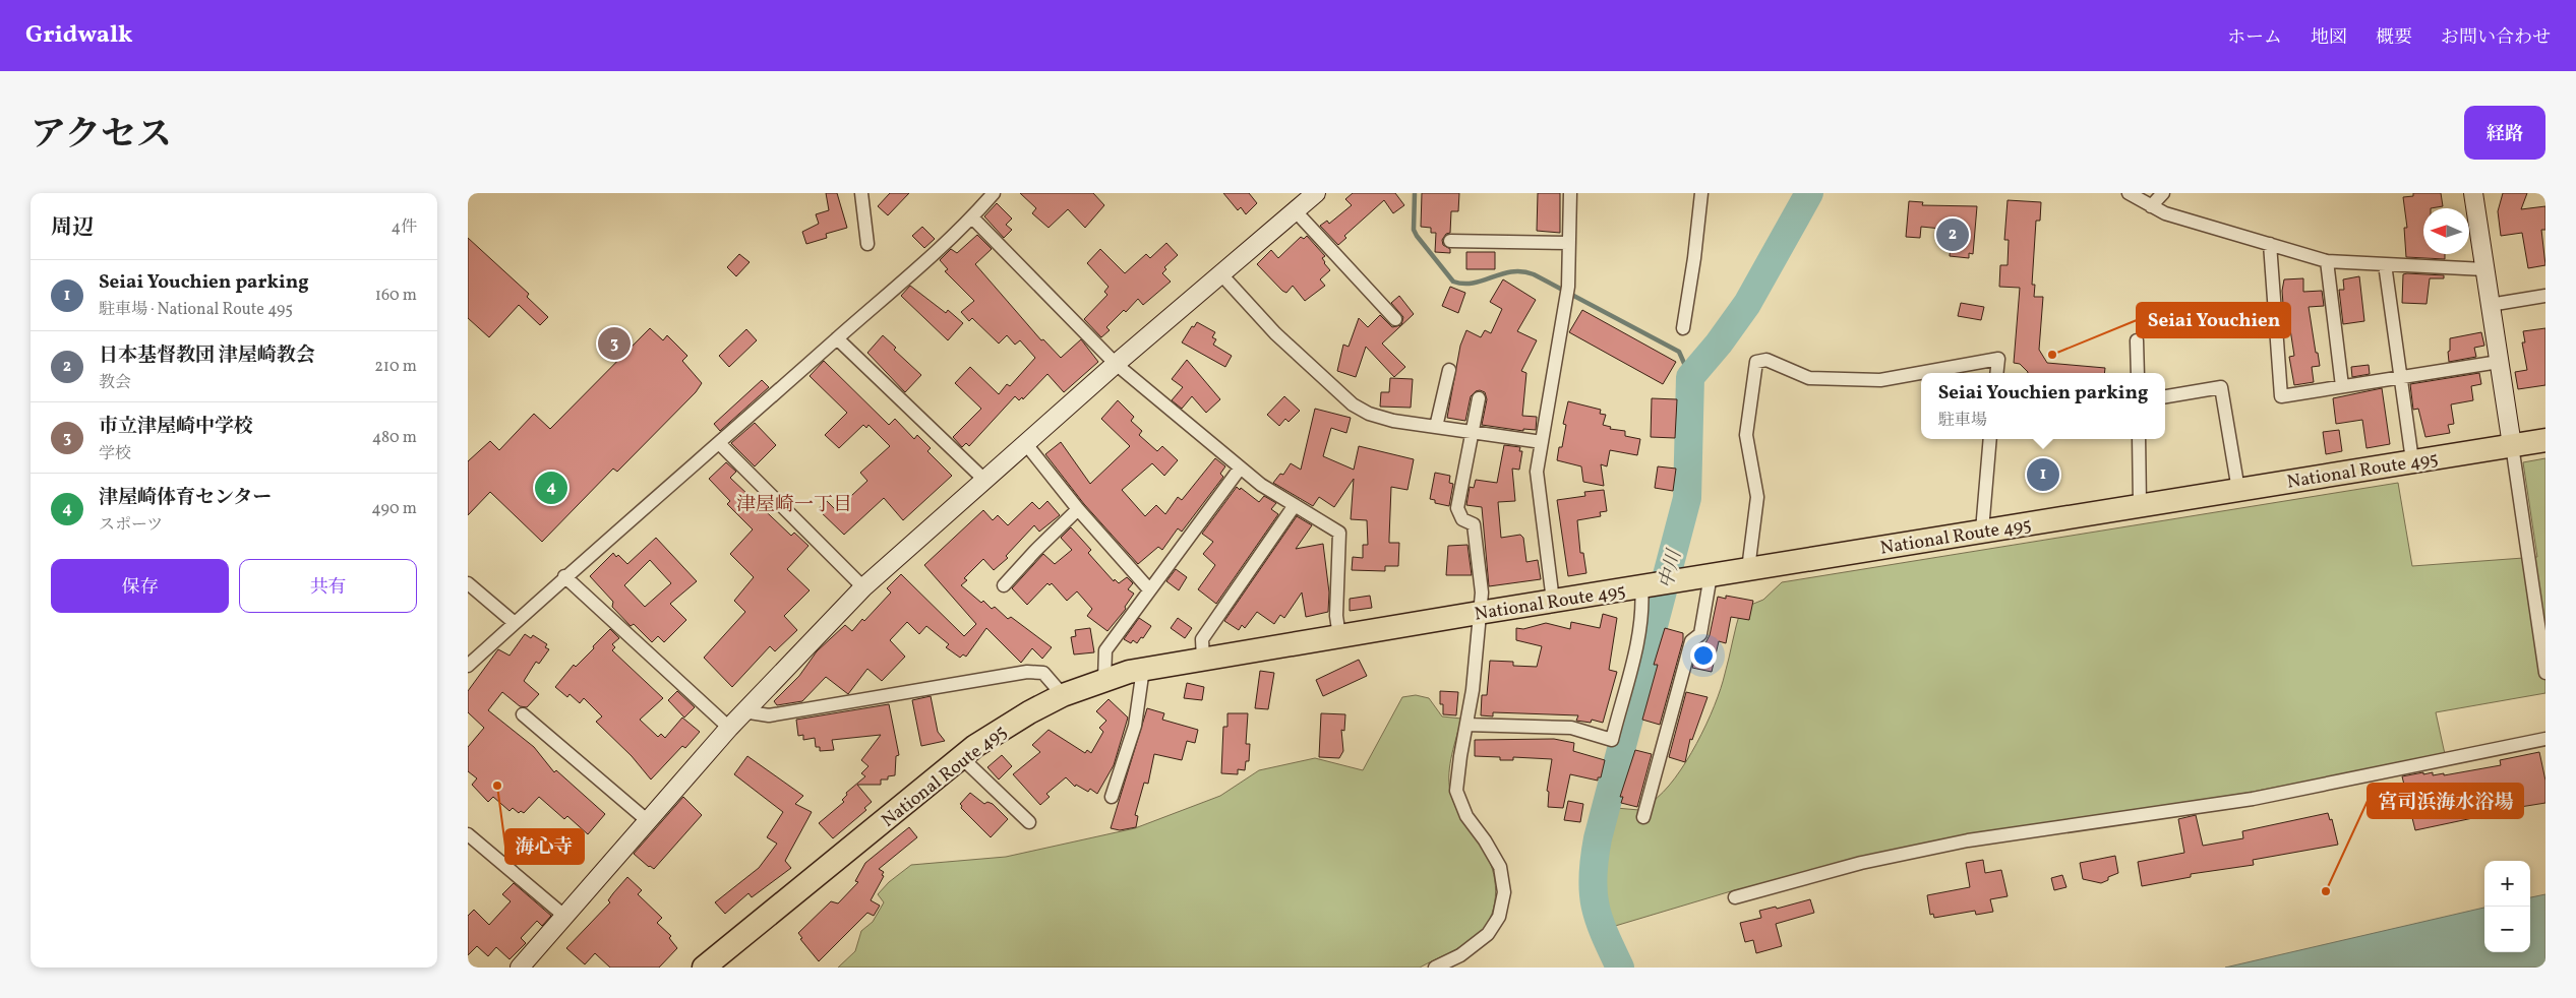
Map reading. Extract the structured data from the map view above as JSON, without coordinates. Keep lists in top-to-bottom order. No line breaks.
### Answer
{"streets":{"highway":["National Route 495"]},"districts":["津屋崎一丁目"],"water":["中川"],"places":["Seiai Youchien","海心寺","宮司浜海水浴場"],"north":"left","page":{"header":"Gridwalk","nav":["ホーム","地図","概要","お問い合わせ"],"title":"アクセス","buttons":["経路",["保存","共有"]],"heading":["周辺","4件"],"pins":["2","3","1","4"],"list":[{"mark":"1","name":"Seiai Youchien parking","note":"駐車場 · National Route 495","value":"160 m"},{"mark":"2","name":"日本基督教団 津屋崎教会","note":"教会","value":"210 m"},{"mark":"3","name":"市立津屋崎中学校","note":"学校","value":"480 m"},{"mark":"4","name":"津屋崎体育センター","note":"スポーツ","value":"490 m"}],"popup":["Seiai Youchien parking","駐車場"],"map_buttons":["+","−"]}}
